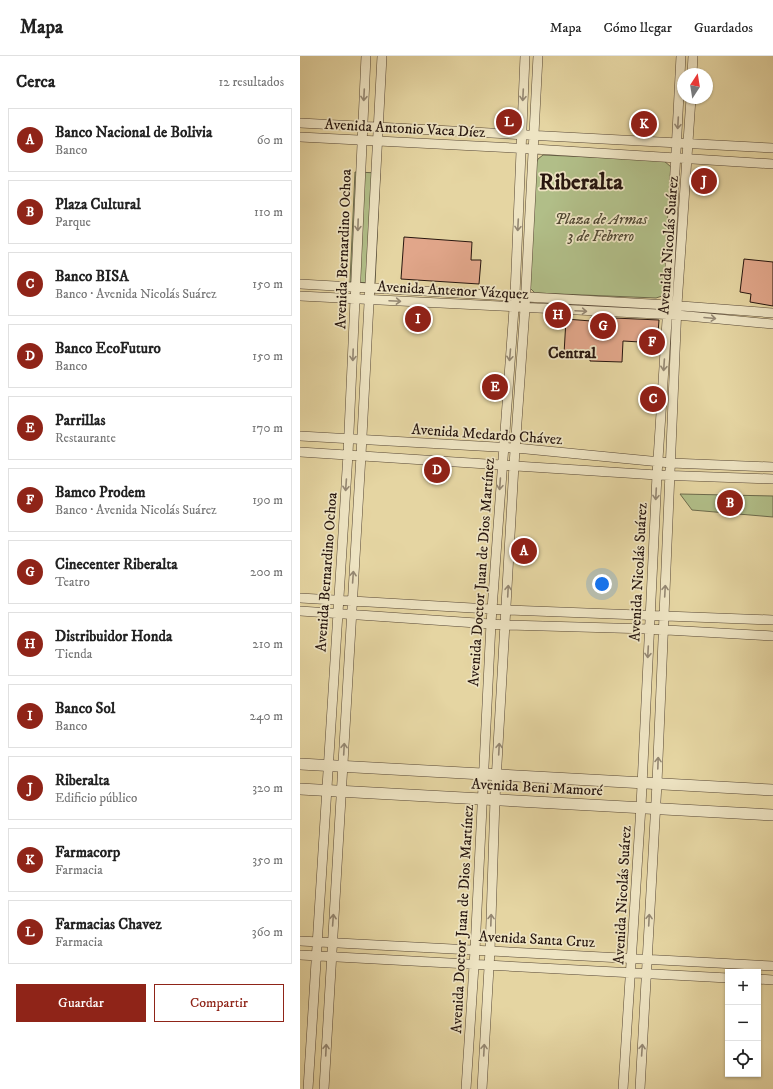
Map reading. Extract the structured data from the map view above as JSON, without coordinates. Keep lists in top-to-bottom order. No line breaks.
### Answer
{"streets":{"street":["Avenida Antonio Vaca Díez","Avenida Nicolás Suárez","Avenida Bernardino Ochoa","Avenida Antenor Vázquez","Avenida Medardo Chávez","Avenida Doctor Juan de Dios Martínez","Avenida Beni Mamoré","Avenida Santa Cruz"]},"crossings":[["Avenida Antonio Vaca Díez","Avenida Nicolás Suárez"],["Avenida Antonio Vaca Díez","Avenida Bernardino Ochoa"],["Avenida Antonio Vaca Díez","Avenida Doctor Juan de Dios Martínez"],["Avenida Nicolás Suárez","Avenida Antenor Vázquez"],["Avenida Nicolás Suárez","Avenida Medardo Chávez"],["Avenida Nicolás Suárez","Avenida Beni Mamoré"],["Avenida Nicolás Suárez","Avenida Santa Cruz"],["Avenida Bernardino Ochoa","Avenida Antenor Vázquez"],["Avenida Bernardino Ochoa","Avenida Medardo Chávez"],["Avenida Bernardino Ochoa","Avenida Beni Mamoré"],["Avenida Bernardino Ochoa","Avenida Santa Cruz"],["Avenida Antenor Vázquez","Avenida Doctor Juan de Dios Martínez"],["Avenida Medardo Chávez","Avenida Doctor Juan de Dios Martínez"],["Avenida Doctor Juan de Dios Martínez","Avenida Beni Mamoré"],["Avenida Doctor Juan de Dios Martínez","Avenida Santa Cruz"]],"districts":["Riberalta","Central"],"parks":["Plaza de Armas 3 de Febrero"],"north":"top","page":{"header":"Mapa","nav":["Mapa","Cómo llegar","Guardados"],"heading":["Cerca","12 resultados"],"pins":["L","K","J","H","I","G","F","E","C","D","B","A"],"list":[{"mark":"A","name":"Banco Nacional de Bolivia","note":"Banco","value":"60 m"},{"mark":"B","name":"Plaza Cultural","note":"Parque","value":"110 m"},{"mark":"C","name":"Banco BISA","note":"Banco · Avenida Nicolás Suárez","value":"150 m"},{"mark":"D","name":"Banco EcoFuturo","note":"Banco","value":"150 m"},{"mark":"E","name":"Parrillas","note":"Restaurante","value":"170 m"},{"mark":"F","name":"Bamco Prodem","note":"Banco · Avenida Nicolás Suárez","value":"190 m"},{"mark":"G","name":"Cinecenter Riberalta","note":"Teatro","value":"200 m"},{"mark":"H","name":"Distribuidor Honda","note":"Tienda","value":"210 m"},{"mark":"I","name":"Banco Sol","note":"Banco","value":"240 m"},{"mark":"J","name":"Riberalta","note":"Edificio público","value":"320 m"},{"mark":"K","name":"Farmacorp","note":"Farmacia","value":"350 m"},{"mark":"L","name":"Farmacias Chavez","note":"Farmacia","value":"360 m"}],"map_buttons":["+","−"],"buttons":["Guardar","Compartir"]}}
